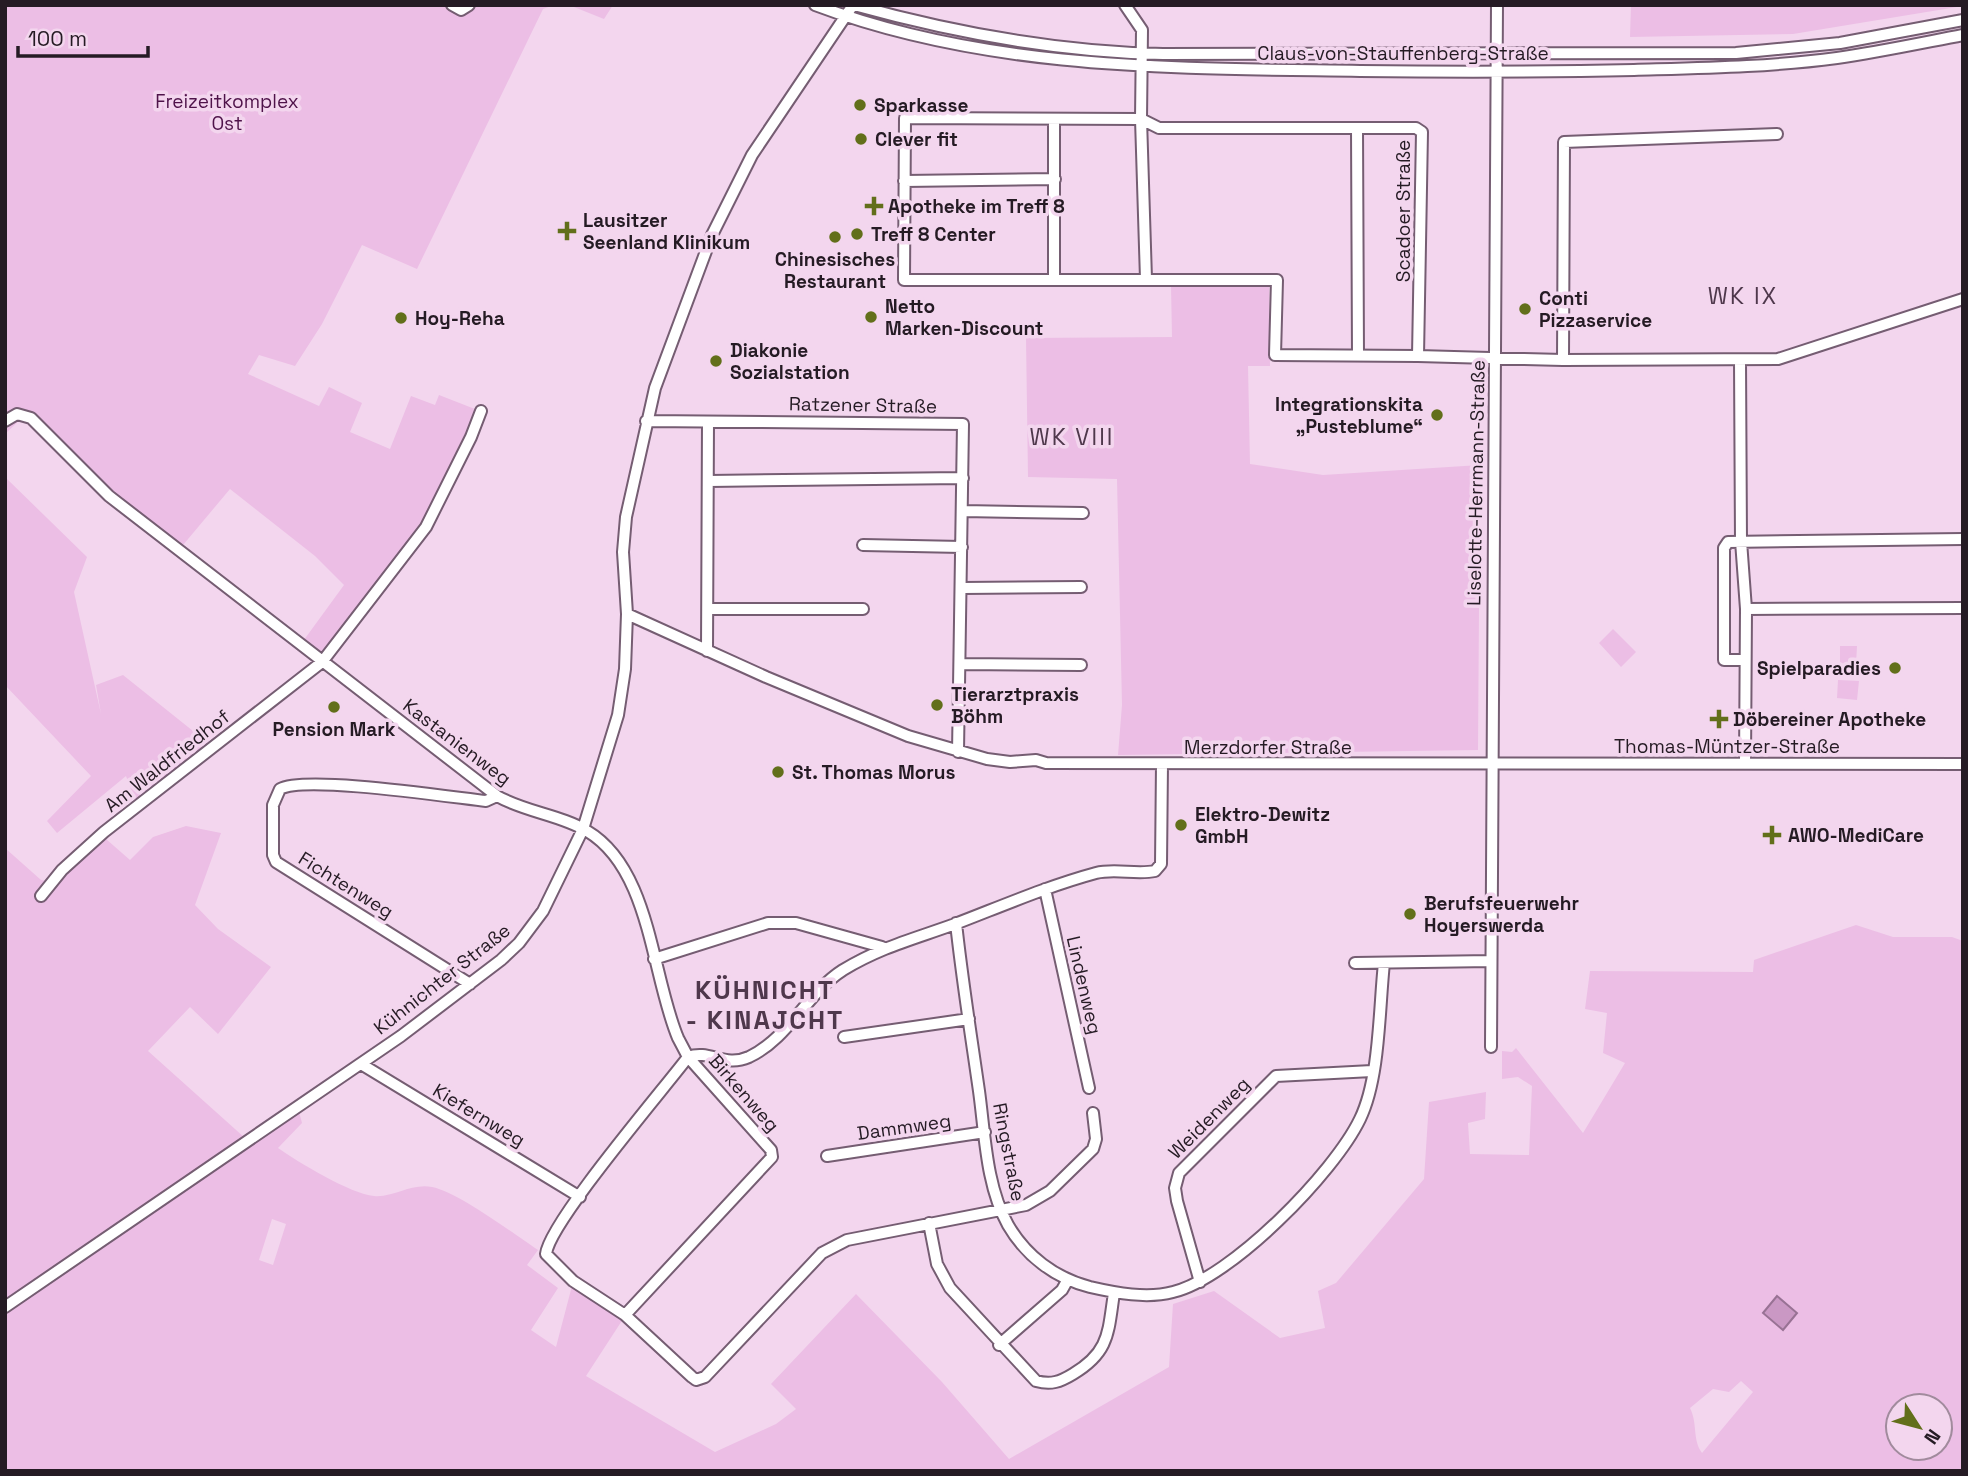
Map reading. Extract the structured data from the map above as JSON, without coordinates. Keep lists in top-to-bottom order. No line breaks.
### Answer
{"streets":{"street":["Claus-von-Stauffenberg-Straße","Scadoer Straße","Ratzener Straße","Liselotte-Herrmann-Straße","Kastanienweg","Thomas-Müntzer-Straße","Merzdorfer Straße","Am Waldfriedhof","Fichtenweg","Kühnichter Straße","Lindenweg","Birkenweg","Kiefernweg","Weidenweg","Dammweg","Ringstraße"]},"crossings":[["Claus-von-Stauffenberg-Straße","Liselotte-Herrmann-Straße"],["Claus-von-Stauffenberg-Straße","Kühnichter Straße"],["Ratzener Straße","Merzdorfer Straße"],["Ratzener Straße","Kühnichter Straße"],["Liselotte-Herrmann-Straße","Thomas-Müntzer-Straße"],["Liselotte-Herrmann-Straße","Merzdorfer Straße"],["Kastanienweg","Am Waldfriedhof"],["Kastanienweg","Fichtenweg"],["Kastanienweg","Kühnichter Straße"],["Thomas-Müntzer-Straße","Merzdorfer Straße"],["Merzdorfer Straße","Kühnichter Straße"],["Fichtenweg","Kühnichter Straße"],["Kühnichter Straße","Kiefernweg"],["Birkenweg","Kiefernweg"],["Weidenweg","Ringstraße"],["Dammweg","Ringstraße"]],"districts":["WK IX","WK VIII","KÜHNICHT - KINAJCHT"],"parks":["Freizeitkomplex Ost"],"places":{"other":["Sparkasse","Clever fit","Treff 8 Center","Chinesisches Restaurant","Conti Pizzaservice","Netto Marken-Discount","Hoy-Reha","Diakonie Sozialstation","Integrationskita „Pusteblume“","Spielparadies","Tierarztpraxis Böhm","Pension Mark","St. Thomas Morus","Elektro-Dewitz GmbH","Berufsfeuerwehr Hoyerswerda"],"health":["Apotheke im Treff 8","Lausitzer Seenland Klinikum","Döbereiner Apotheke","AWO-MediCare"]},"scale_bar":"100 m","north":"bottom right"}
